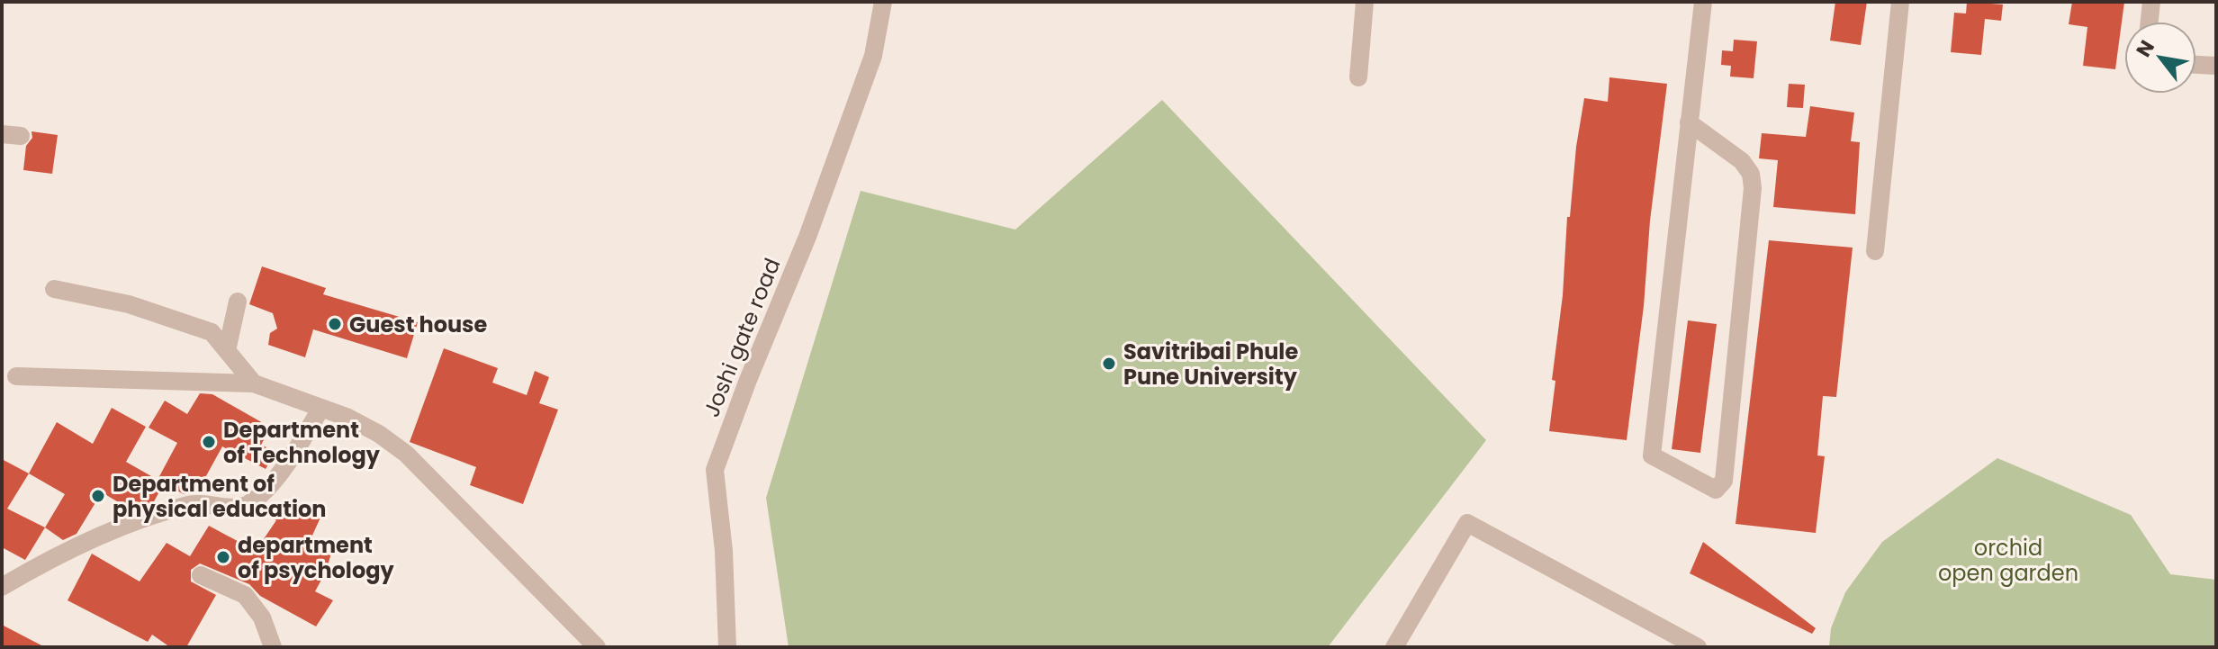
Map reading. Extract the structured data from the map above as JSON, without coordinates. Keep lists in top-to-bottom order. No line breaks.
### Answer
{"streets":{"street":["Joshi gate road"]},"parks":["orchid open garden"],"places":["Guest house","Savitribai Phule Pune University","Department of Technology","Department of physical education","department of psychology"],"north":"top left"}
